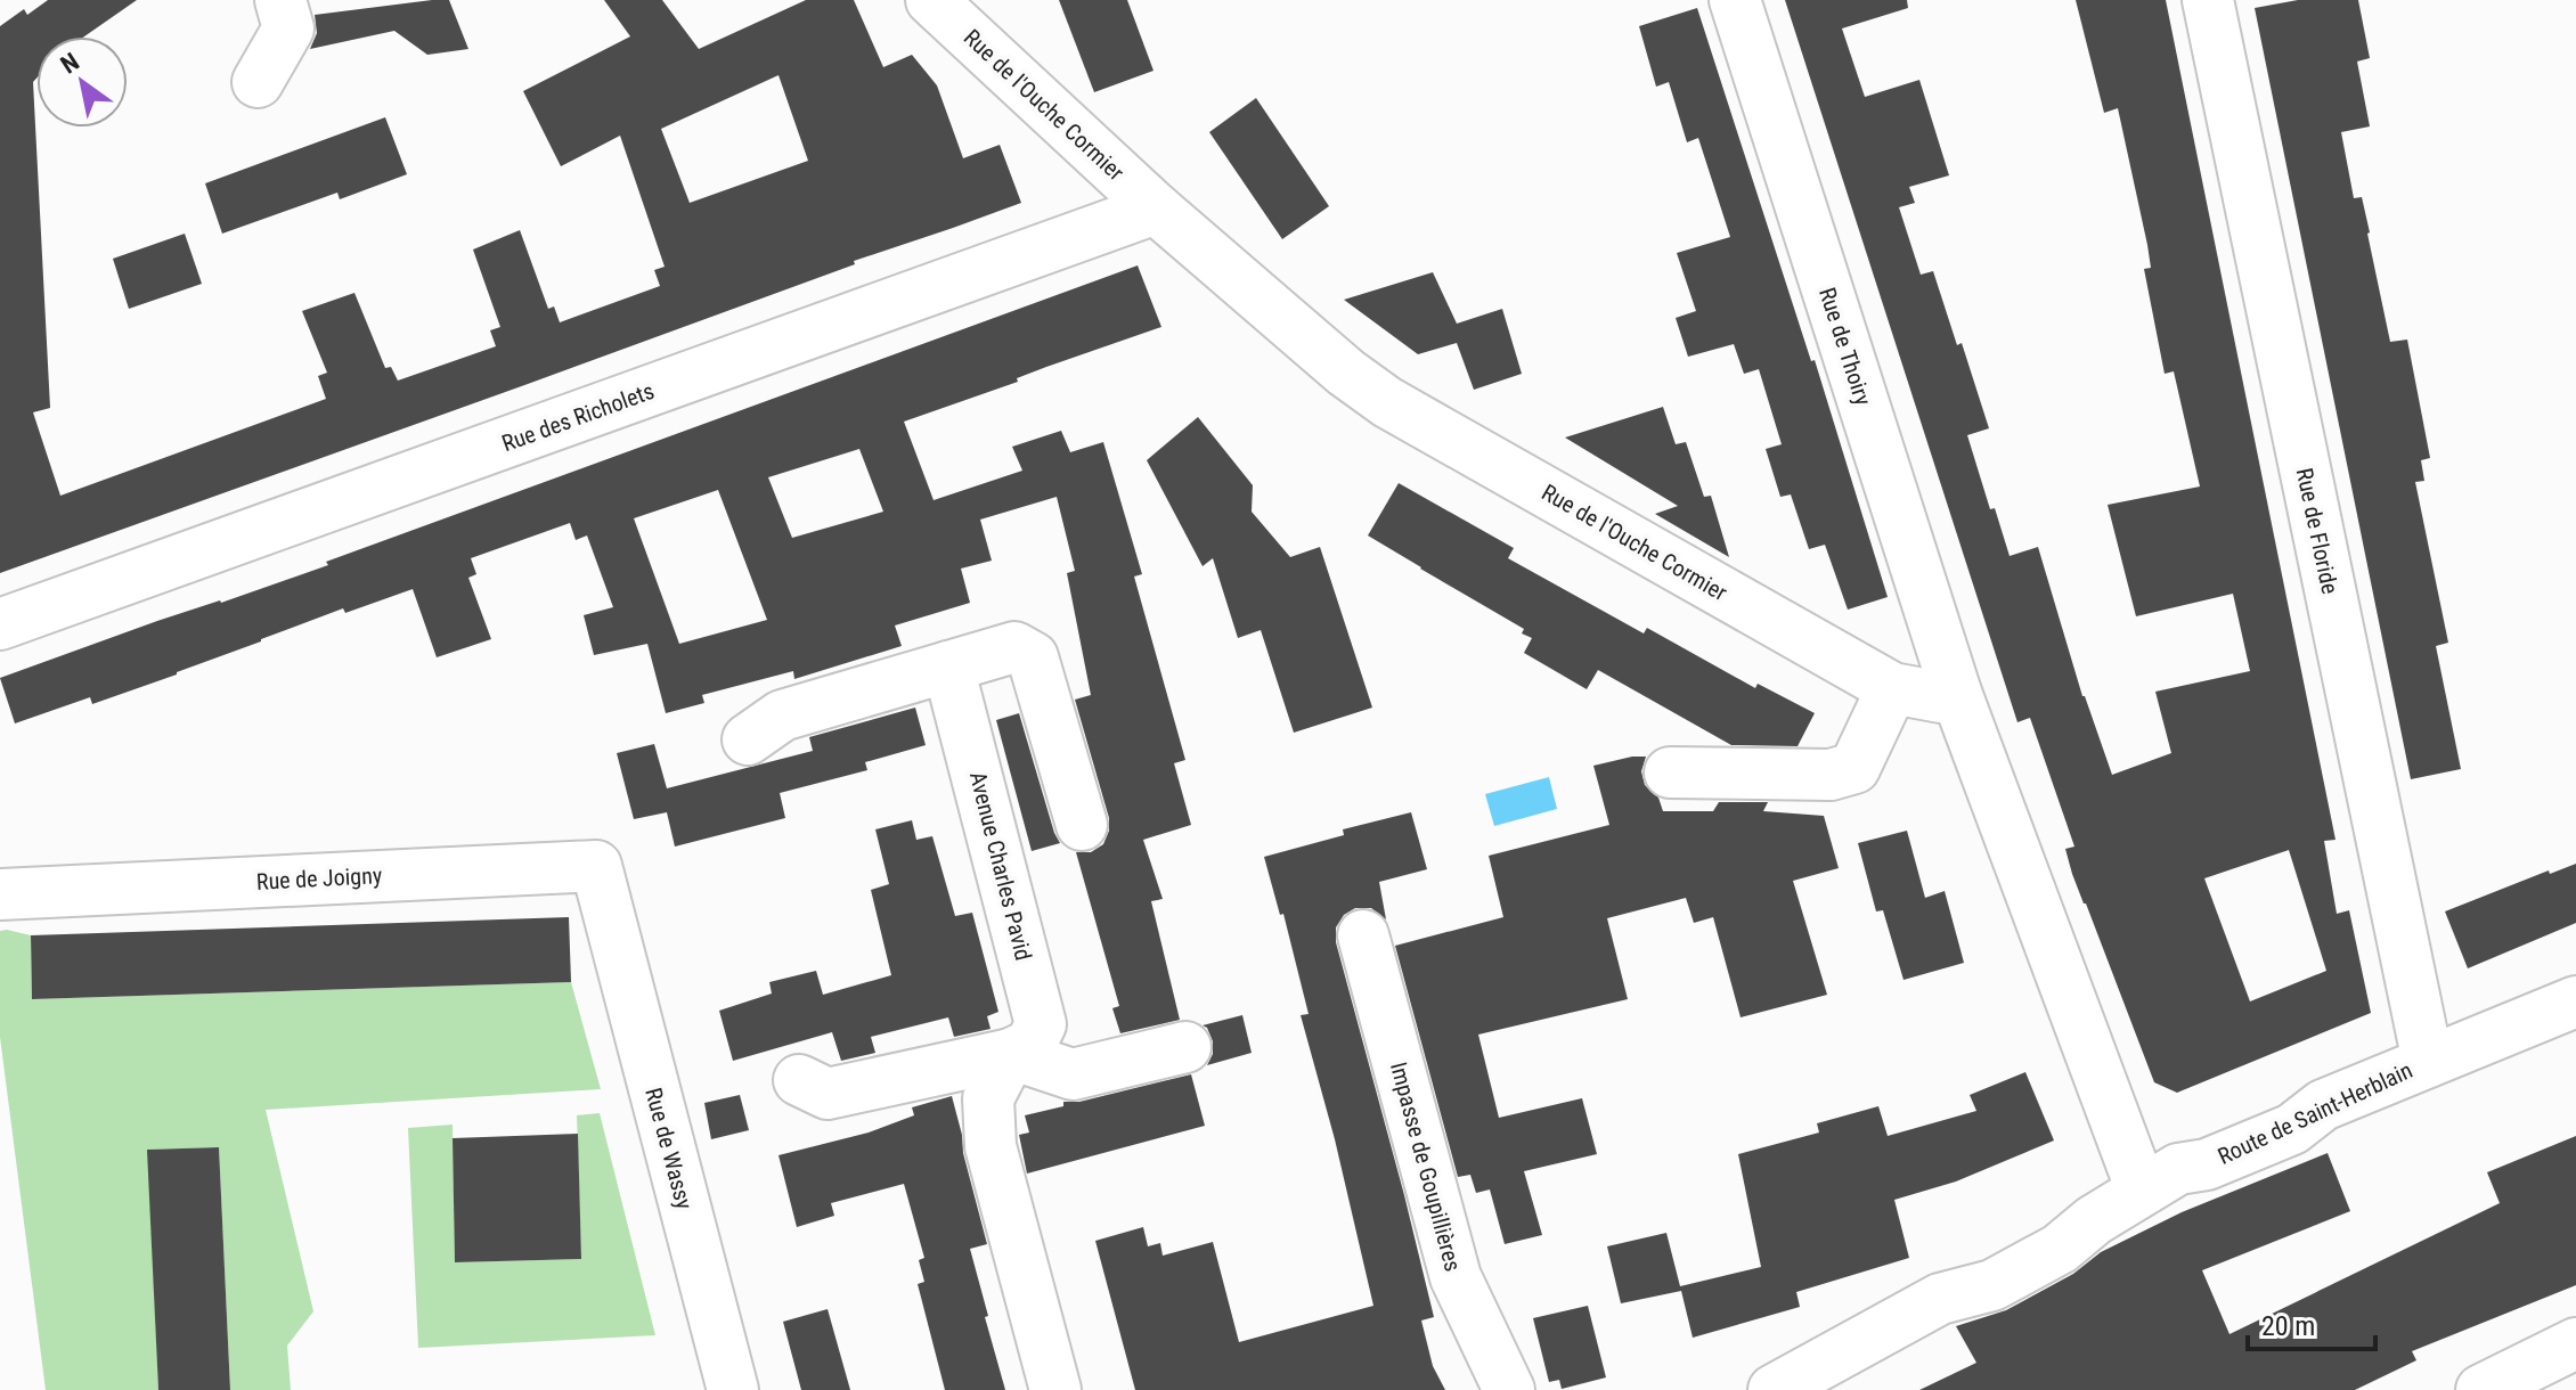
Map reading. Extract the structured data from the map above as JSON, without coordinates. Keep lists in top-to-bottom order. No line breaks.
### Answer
{"streets":{"street":["Rue de l'Ouche Cormier","Rue de Thoiry","Rue des Richolets","Rue de Floride","Avenue Charles Pavid","Rue de Joigny","Route de Saint-Herblain","Rue de Wassy","Impasse de Goupillières"]},"crossings":[["Rue de l'Ouche Cormier","Rue de Thoiry"],["Rue de l'Ouche Cormier","Rue des Richolets"],["Rue de Floride","Route de Saint-Herblain"],["Rue de Joigny","Rue de Wassy"]],"scale_bar":"20 m","north":"top left"}
